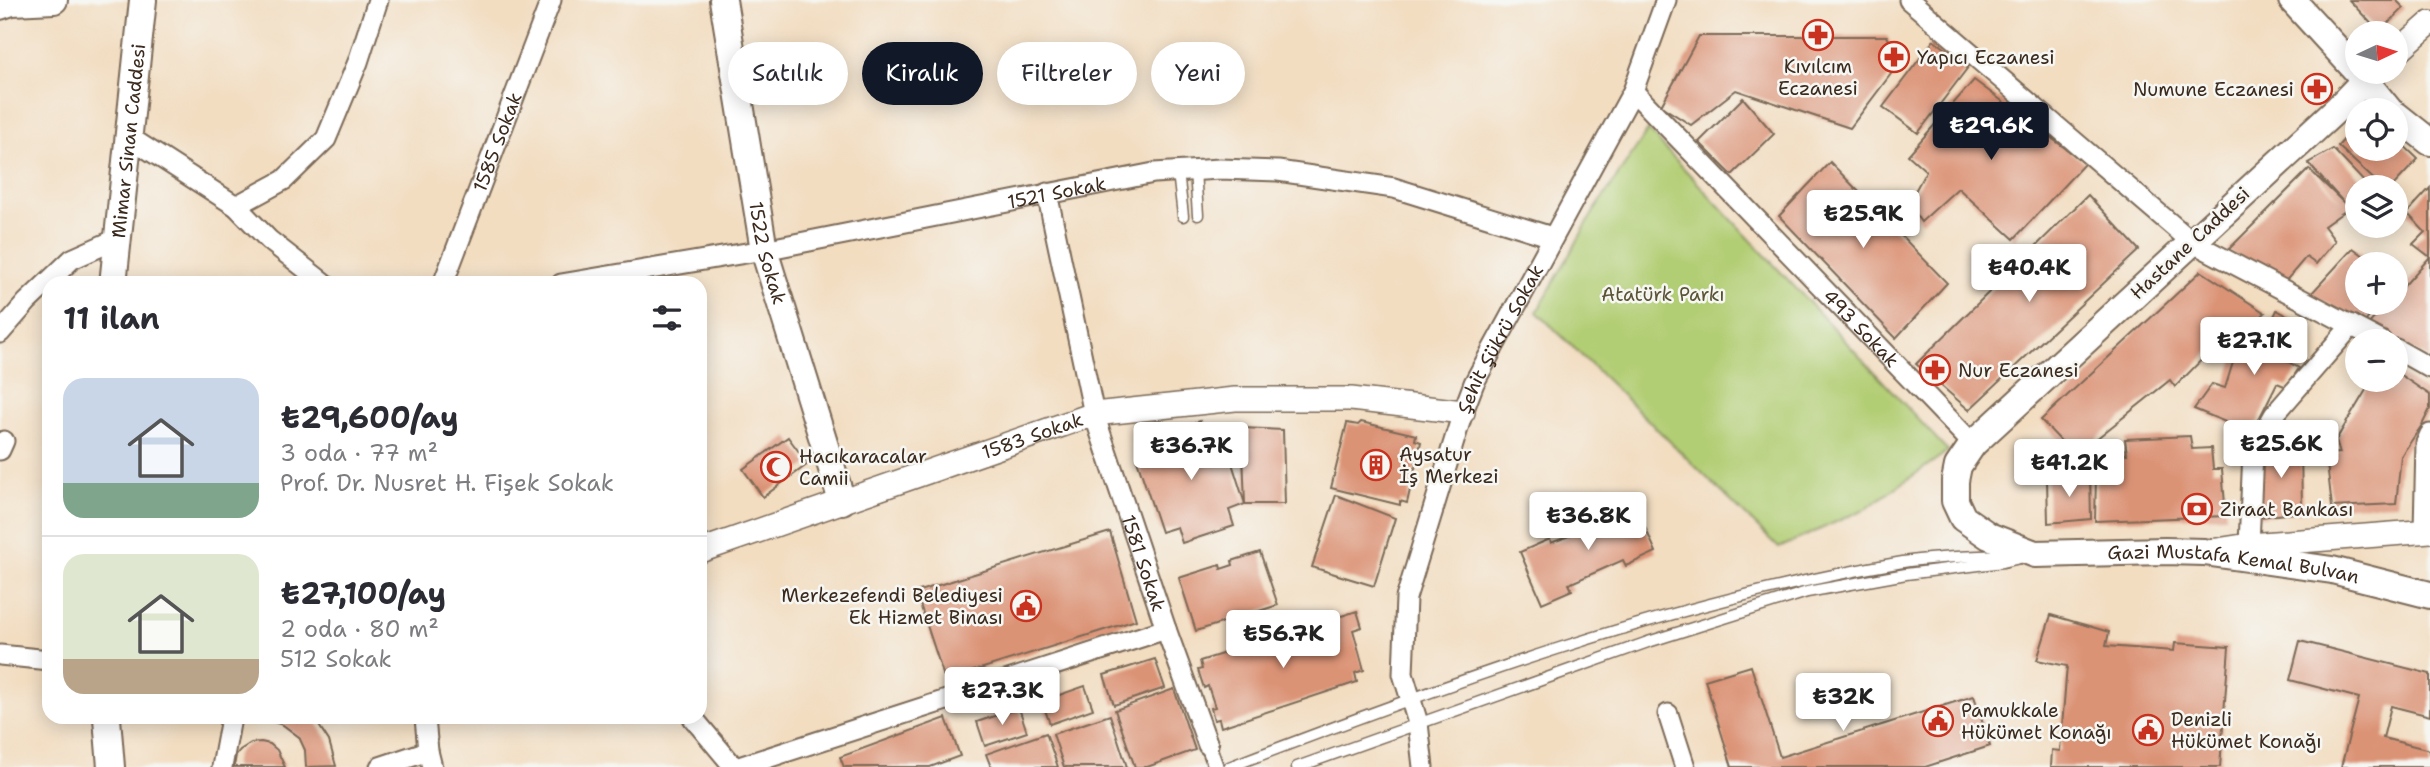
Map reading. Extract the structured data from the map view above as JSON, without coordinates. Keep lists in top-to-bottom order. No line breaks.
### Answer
{"streets":{"main road":["Mimar Sinan Caddesi","Hastane Caddesi","1522 Sokak","Gazi Mustafa Kemal Bulvan"],"street":["1585 Sokak","1521 Sokak","493 Sokak","Şehit Şükrü Sokak","1583 Sokak","1581 Sokak"]},"crossings":[["1521 Sokak","1522 Sokak"],["1521 Sokak","Şehit Şükrü Sokak"],["1521 Sokak","1581 Sokak"],["Hastane Caddesi","493 Sokak"],["Hastane Caddesi","Gazi Mustafa Kemal Bulvan"],["1522 Sokak","1583 Sokak"],["493 Sokak","Şehit Şükrü Sokak"],["Şehit Şükrü Sokak","1583 Sokak"],["1583 Sokak","1581 Sokak"]],"parks":["Atatürk Parkı"],"places":{"pharmacy":["Kıvılcım Eczanesi","Yapıcı Eczanesi","Numune Eczanesi","Nur Eczanesi"],"building":["Aysatur İş Merkezi"],"mosque":["Hacıkaracalar Camii"],"bank":["Ziraat Bankası"],"public building":["Merkezefendi Belediyesi Ek Hizmet Binası","Pamukkale Hükümet Konağı","Denizli Hükümet Konağı"]},"north":"right","page":{"map_buttons":["+","−"],"chip":["Satılık","Kiralık","Filtreler","Yeni"],"price":["₺29.6K","₺25.9K","₺40.4K","₺27.1K","₺25.6K","₺36.7K","₺41.2K","₺36.8K","₺56.7K","₺27.3K","₺32K"],"heading":"11 ilan","list":[{"name":"₺29,600/ay","note":"3 oda · 77 m² · Prof. Dr. Nusret H. Fişek Sokak"},{"name":"₺27,100/ay","note":"2 oda · 80 m² · 512 Sokak"}]}}
